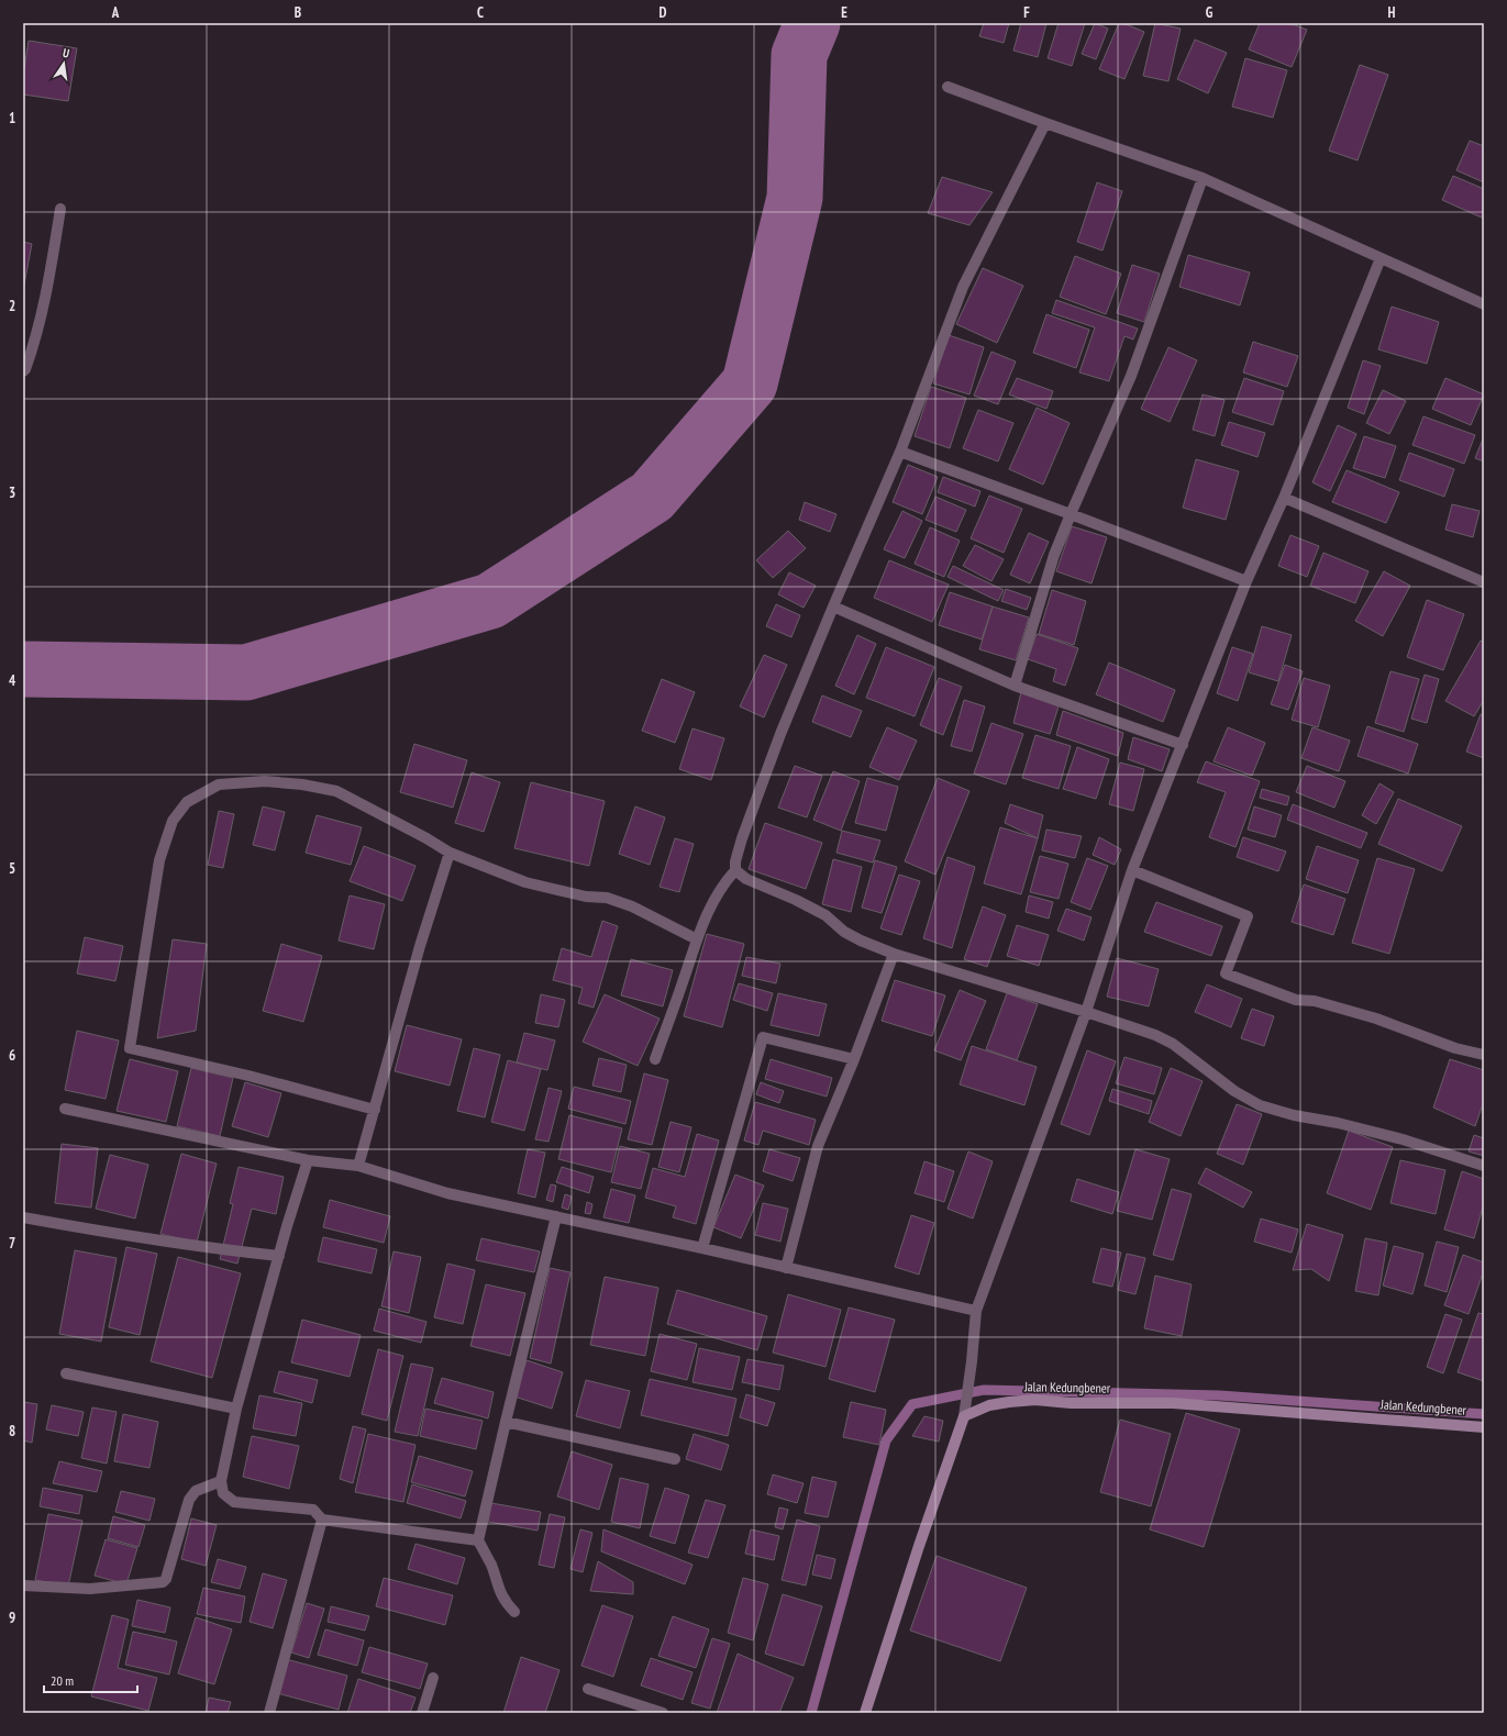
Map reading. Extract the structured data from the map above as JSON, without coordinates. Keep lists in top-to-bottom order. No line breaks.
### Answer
{"streets":{"street":["Jalan Kedungbener"]},"scale_bar":"20 m","north":"top","grid":{"columns":["A","B","C","D","E","F","G","H"],"rows":["1","2","3","4","5","6","7","8","9"]}}
